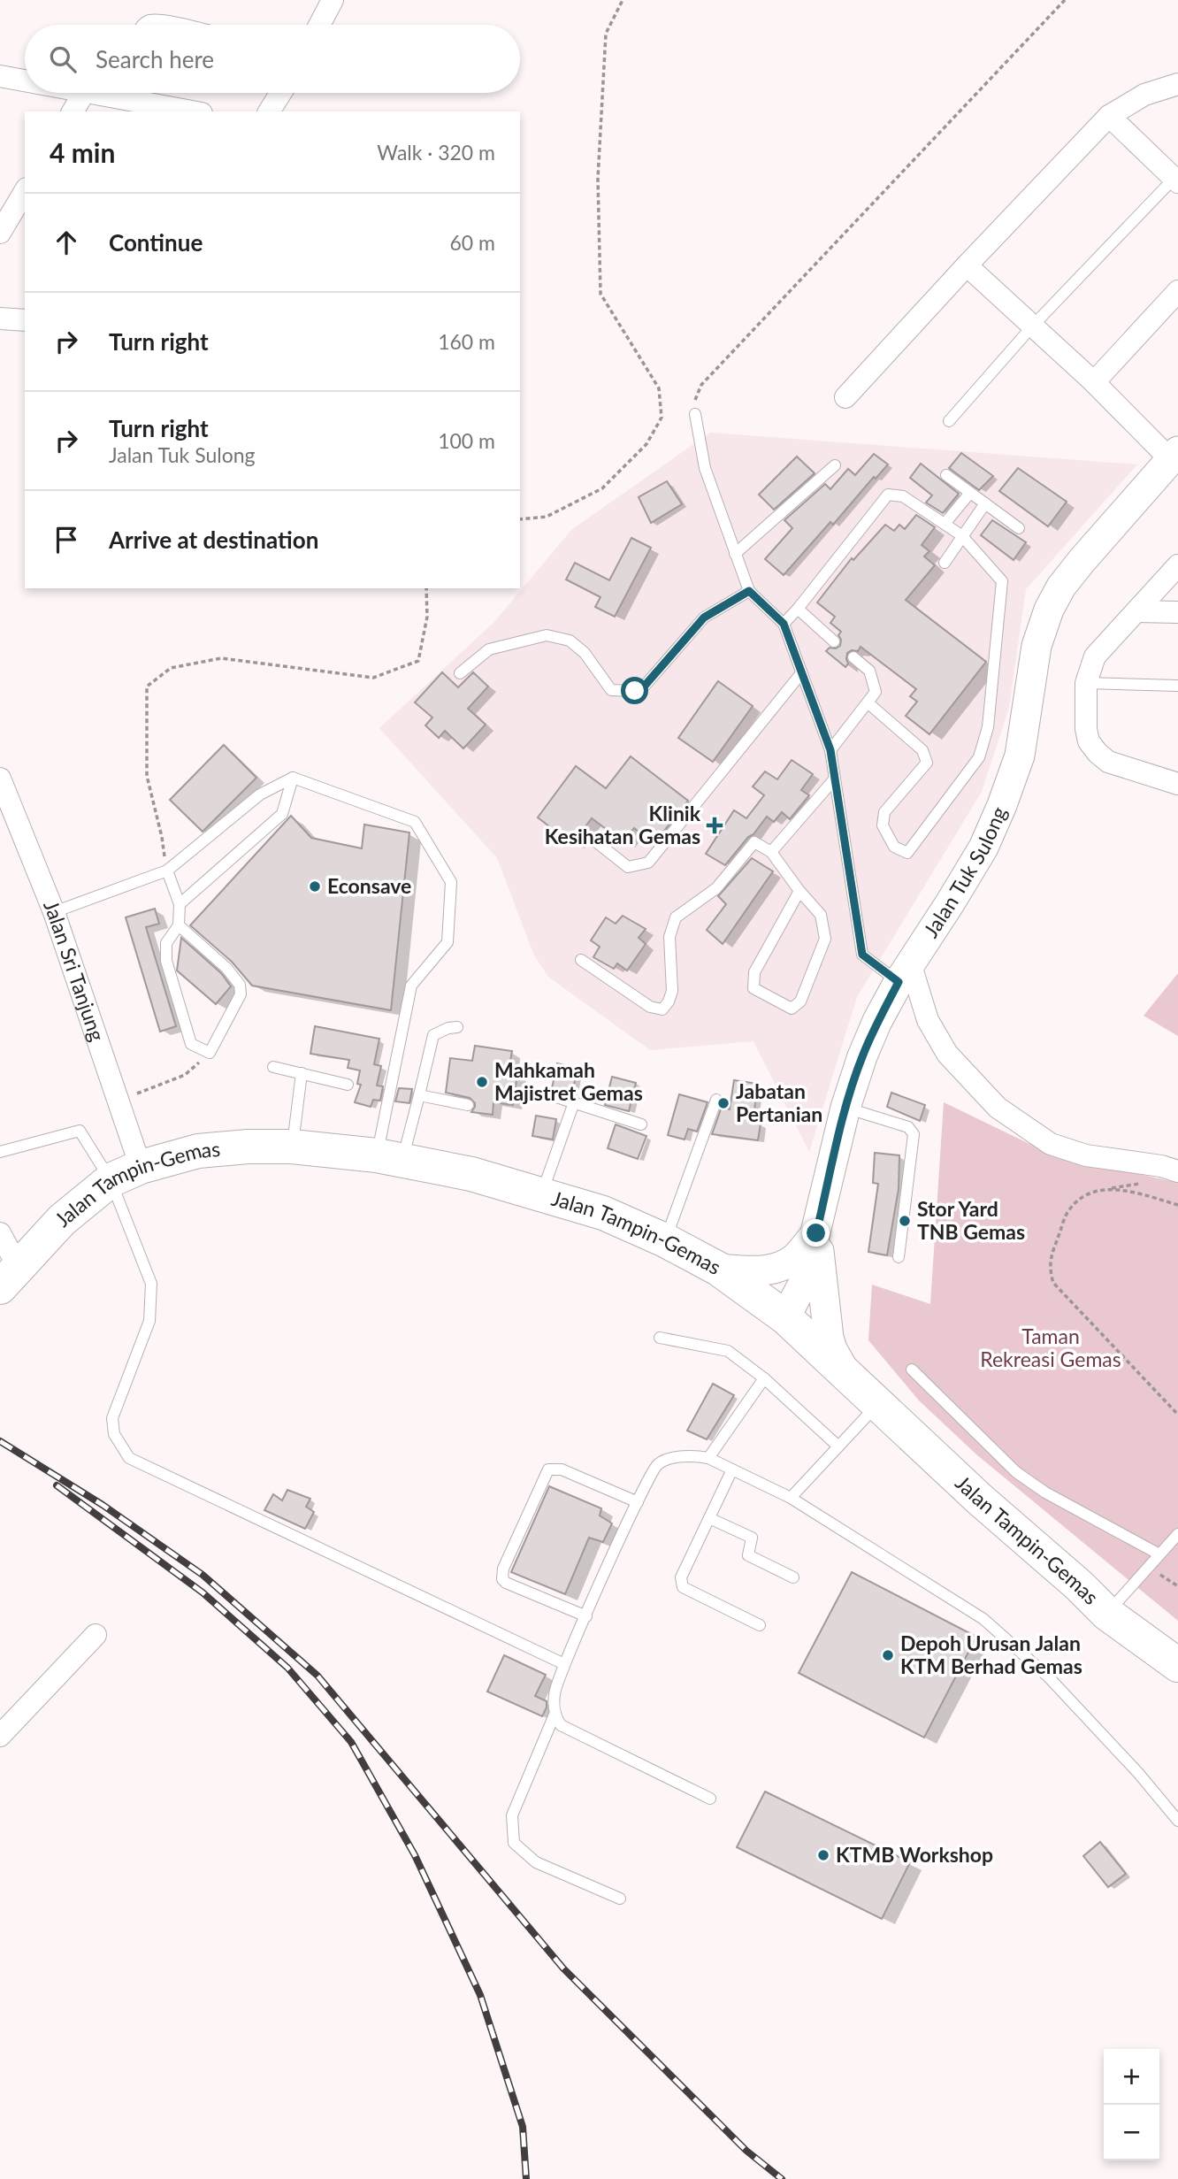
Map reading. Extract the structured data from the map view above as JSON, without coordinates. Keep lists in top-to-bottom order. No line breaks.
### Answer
{"streets":{"highway":["Jalan Tampin-Gemas"],"street":["Jalan Tuk Sulong","Jalan Sri Tanjung"]},"crossings":[["Jalan Tuk Sulong","Jalan Tampin-Gemas"],["Jalan Sri Tanjung","Jalan Tampin-Gemas"]],"parks":["Taman Rekreasi Gemas"],"places":{"health":["Klinik Kesihatan Gemas"],"other":["Econsave","Mahkamah Majistret Gemas","Jabatan Pertanian","Stor Yard TNB Gemas","Depoh Urusan Jalan KTM Berhad Gemas","KTMB Workshop"]},"page":{"search":"Search here","heading":["4 min","Walk · 320 m"],"list":[["Continue","60 m"],["Turn right","160 m"],["Turn right","Jalan Tuk Sulong","100 m"],"Arrive at destination"],"map_buttons":["+","−"]}}
